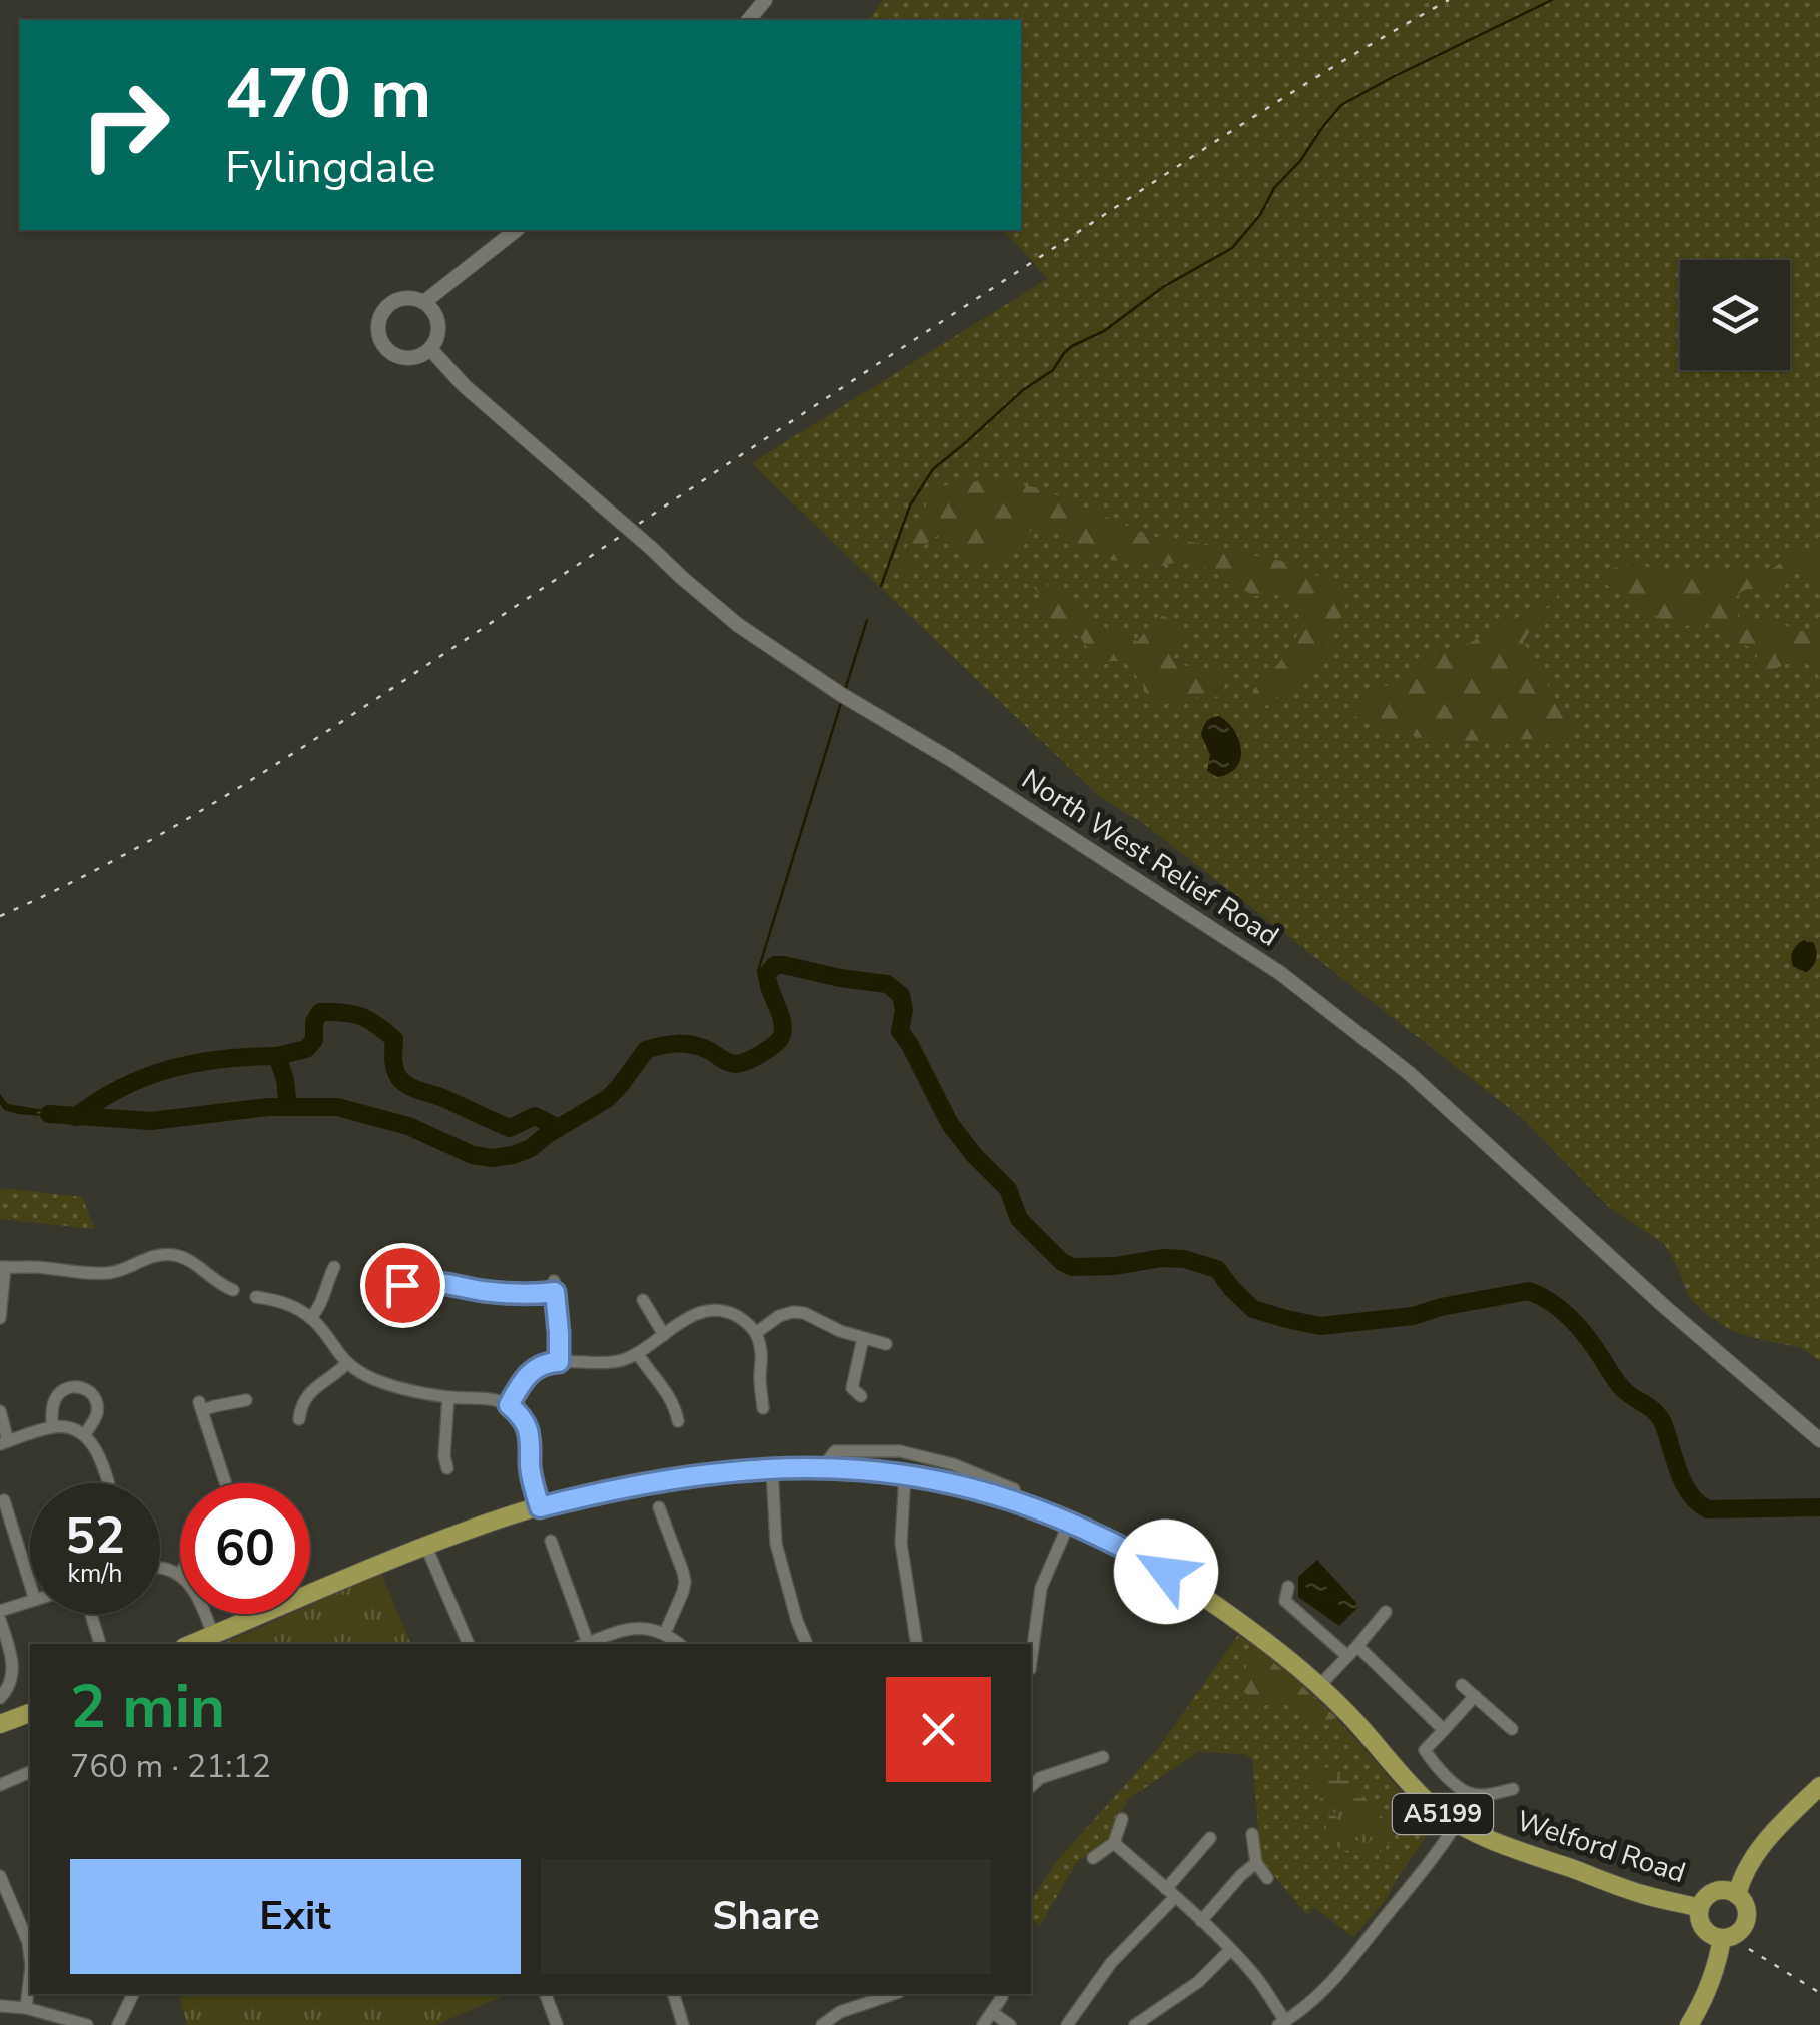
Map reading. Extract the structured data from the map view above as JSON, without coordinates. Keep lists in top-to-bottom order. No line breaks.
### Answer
{"streets":{"main road":["A5199","Welford Road"],"street":["North West Relief Road"]},"page":{"turn":["470 m","Fylingdale"],"speed":"52 km/h","limit":"60","heading":["2 min","760 m · 21:12"],"buttons":["Exit","Share"]}}
